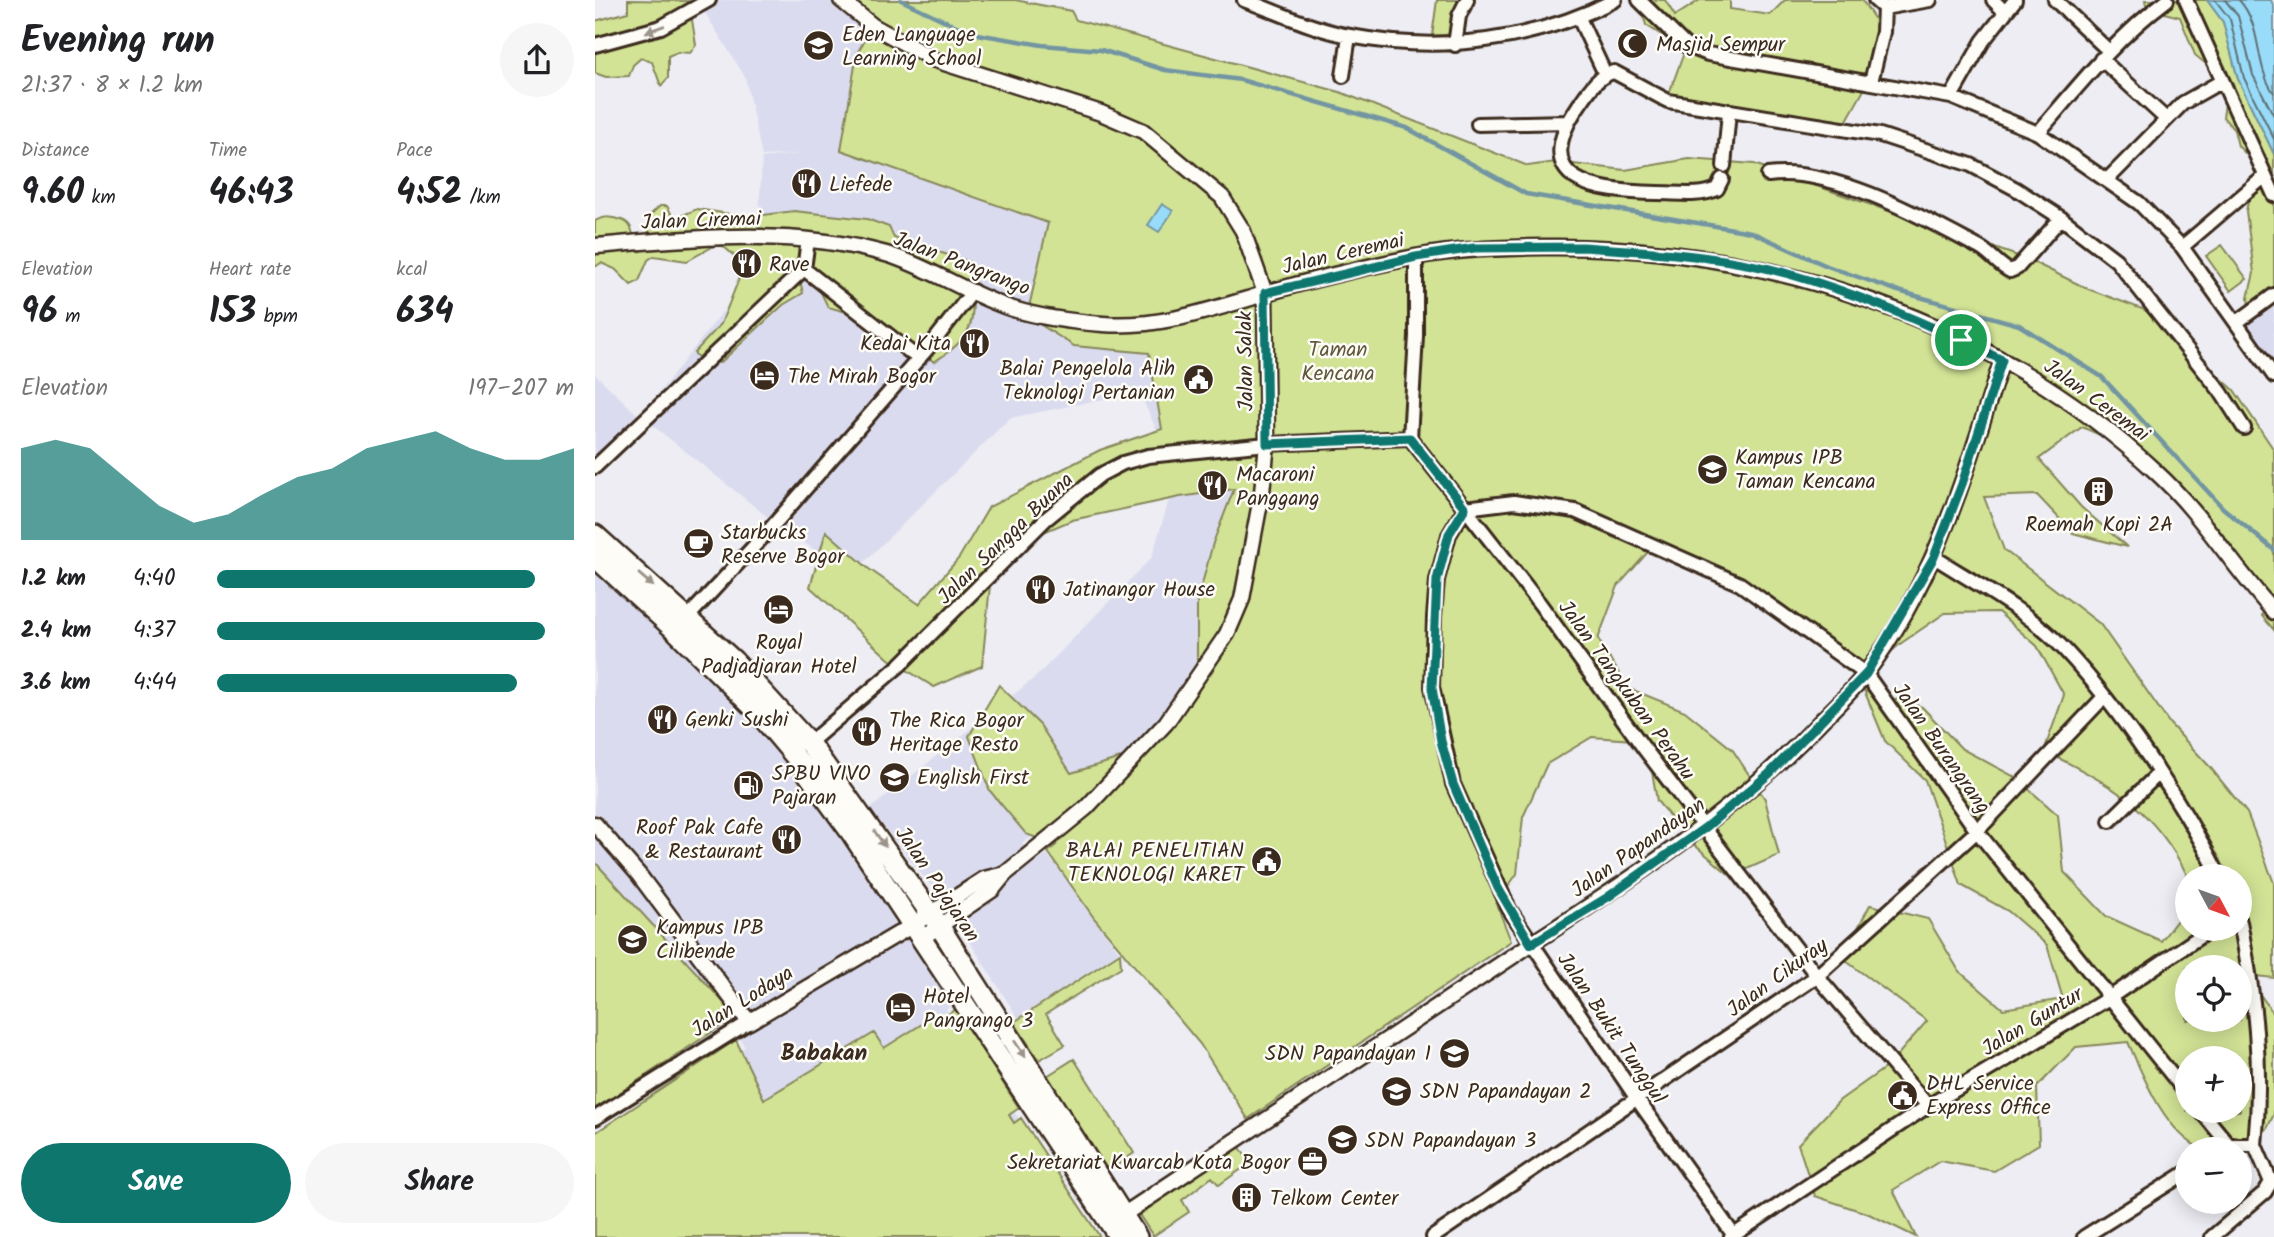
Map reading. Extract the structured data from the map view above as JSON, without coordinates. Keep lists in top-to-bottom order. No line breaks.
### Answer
{"streets":{"highway":["Jalan Pajajaran"],"street":["Jalan Ciremai","Jalan Ceremai","Jalan Pangrango","Jalan Salak","Jalan Sangga Buana","Jalan Tangkuban Perahu","Jalan Burangrang","Jalan Papandayan","Jalan Cikuray","Jalan Lodaya","Jalan Guntur","Jalan Bukit Tunggul"]},"crossings":[["Jalan Ciremai","Jalan Pangrango"],["Jalan Ceremai","Jalan Pangrango"],["Jalan Ceremai","Jalan Salak"],["Jalan Ceremai","Jalan Papandayan"],["Jalan Pangrango","Jalan Salak"],["Jalan Salak","Jalan Sangga Buana"],["Jalan Salak","Jalan Pajajaran"],["Jalan Salak","Jalan Lodaya"],["Jalan Sangga Buana","Jalan Tangkuban Perahu"],["Jalan Sangga Buana","Jalan Pajajaran"],["Jalan Tangkuban Perahu","Jalan Burangrang"],["Jalan Tangkuban Perahu","Jalan Papandayan"],["Jalan Tangkuban Perahu","Jalan Cikuray"],["Jalan Tangkuban Perahu","Jalan Guntur"],["Jalan Tangkuban Perahu","Jalan Bukit Tunggul"],["Jalan Burangrang","Jalan Papandayan"],["Jalan Burangrang","Jalan Cikuray"],["Jalan Burangrang","Jalan Guntur"],["Jalan Burangrang","Jalan Bukit Tunggul"],["Jalan Papandayan","Jalan Pajajaran"],["Jalan Papandayan","Jalan Bukit Tunggul"],["Jalan Pajajaran","Jalan Lodaya"],["Jalan Cikuray","Jalan Bukit Tunggul"],["Jalan Guntur","Jalan Bukit Tunggul"]],"districts":["Babakan"],"parks":["Taman Kencana"],"places":{"mosque":["Masjid Sempur"],"school or university":["Eden Language Learning School","Kampus IPB Taman Kencana","English First","Kampus IPB Cilibende","SDN Papandayan 1","SDN Papandayan 2","SDN Papandayan 3"],"restaurant":["Liefede","Rave","Kedai Kita","Macaroni Panggang","Jatinangor House","Genki Sushi","The Rica Bogor Heritage Resto","Roof Pak Cafe & Restaurant"],"hotel":["The Mirah Bogor","Royal Padjadjaran Hotel","Hotel Pangrango 3"],"public building":["Balai Pengelola Alih Teknologi Pertanian","BALAI PENELITIAN TEKNOLOGI KARET","DHL Service Express Office"],"building":["Roemah Kopi 2A","Telkom Center"],"cafe":["Starbucks Reserve Bogor"],"fuel station":["SPBU VIVO Pajaran"],"office":["Sekretariat Kwarcab Kota Bogor"]},"north":"bottom right","page":{"heading":["Evening run","21:37 · 8 × 1.2 km"],"stats":[["Distance","9.60 km"],["Time","46:43"],["Pace","4:52 /km"],["Elevation","96 m"],["Heart rate","153 bpm"],["kcal","634"]],"chart":["Elevation","197–207 m"],"list":[{"name":"1.2 km","note":"4:40"},{"name":"2.4 km","note":"4:37"},{"name":"3.6 km","note":"4:44"}],"map_buttons":["+","−"],"buttons":["Save","Share"]}}
